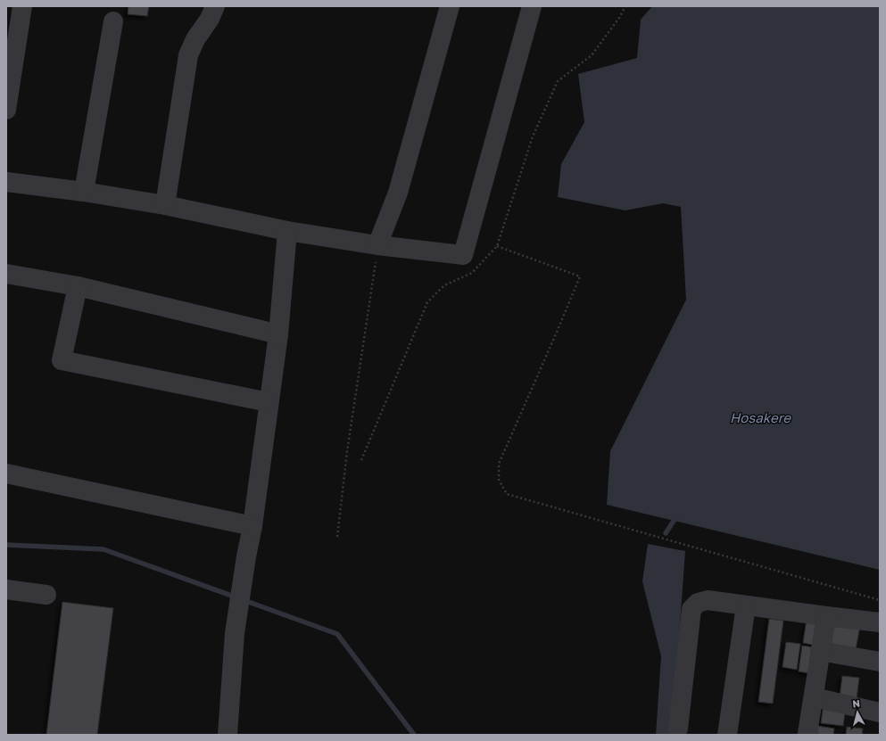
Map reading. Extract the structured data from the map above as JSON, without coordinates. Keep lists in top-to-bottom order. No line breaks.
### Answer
{"water":["Hosakere"],"north":"top"}
